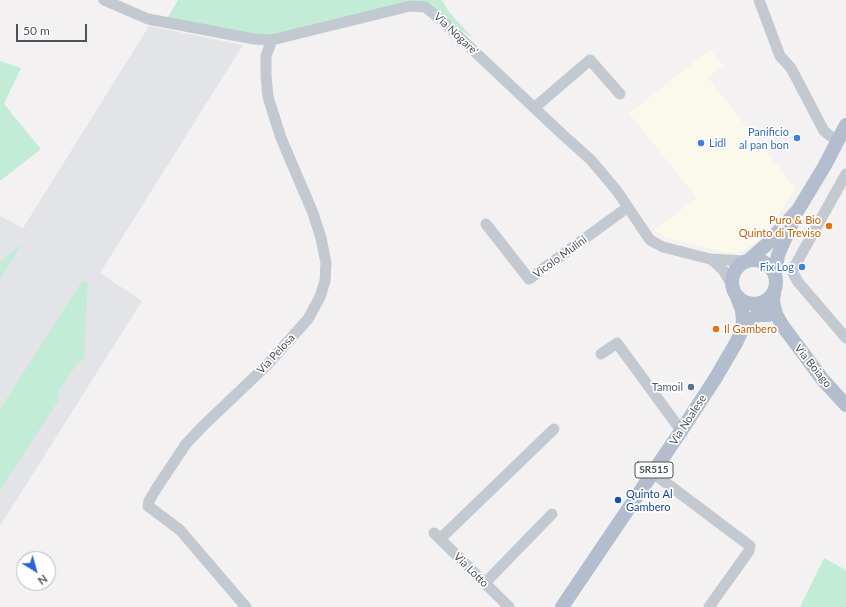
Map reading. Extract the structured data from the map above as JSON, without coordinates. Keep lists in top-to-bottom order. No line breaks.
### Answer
{"streets":{"main road":["Via Boiago","Via Noalese","SR515"],"street":["Via Nogare'","Vicolo Mulini","Via Pelosa","Via Lotto"]},"crossings":[["Via Nogare'","Vicolo Mulini"],["Via Nogare'","Via Pelosa"],["Via Nogare'","Via Boiago"],["Via Nogare'","Via Noalese"],["Via Boiago","Via Noalese"]],"places":["Panificio al pan bon","Lidl","Puro & Bio Quinto di Treviso","Fix Log","Il Gambero","Tamoil","Quinto Al Gambero"],"scale_bar":"50 m","north":"bottom right"}
